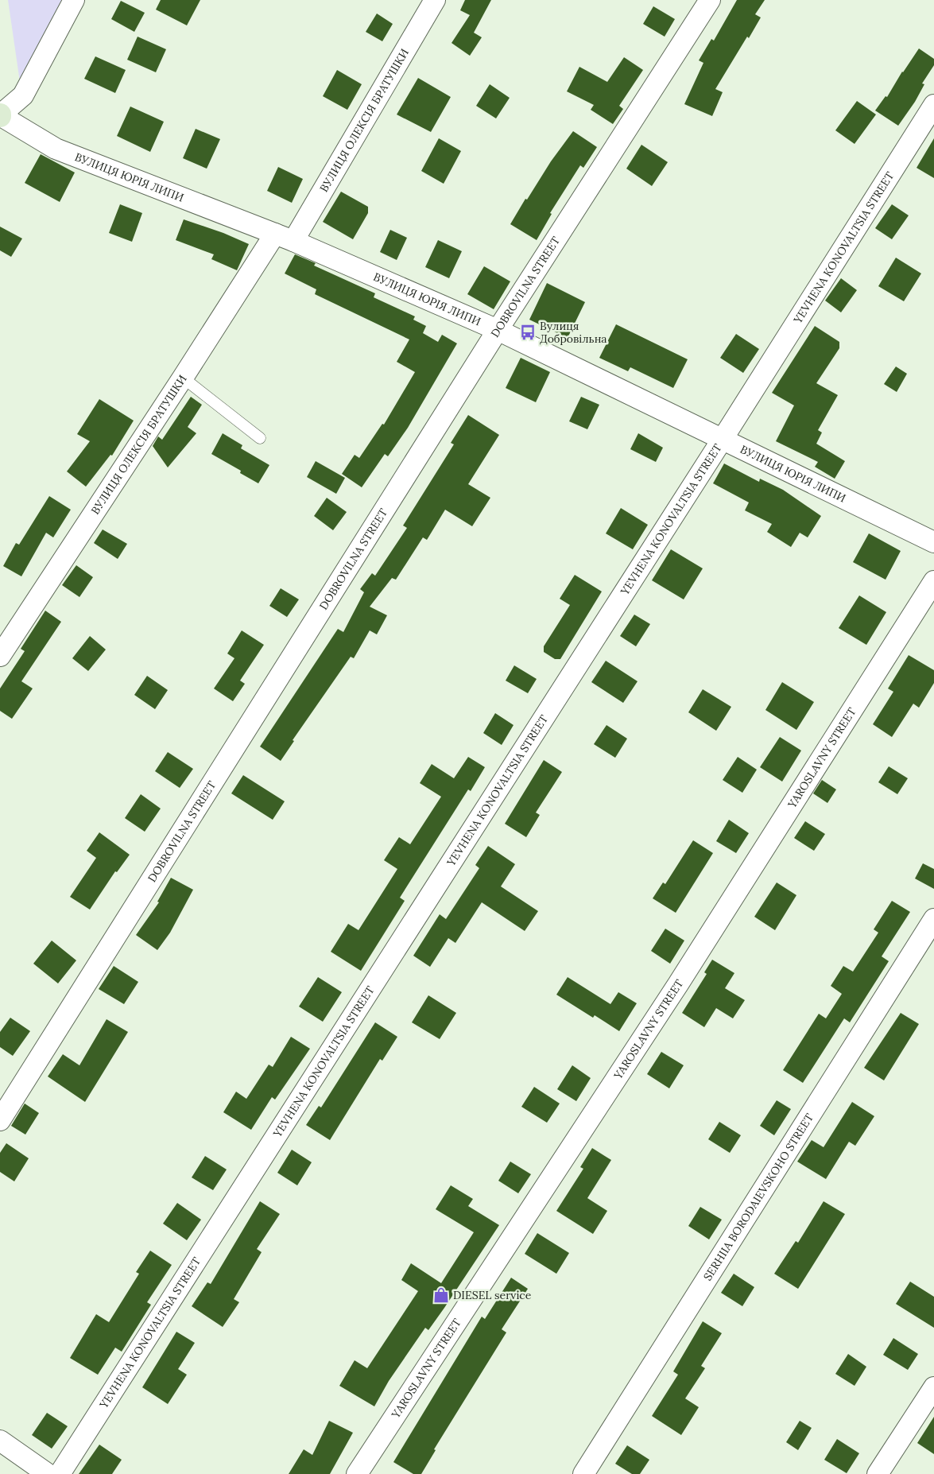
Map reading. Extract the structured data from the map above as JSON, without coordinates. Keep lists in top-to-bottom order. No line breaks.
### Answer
{"streets":{"street":["ВУЛИЦЯ ОЛЕКСІЯ БРАТУШКИ","ВУЛИЦЯ ЮРІЯ ЛИПИ","YEVHENA KONOVALTSIA STREET","DOBROVILNA STREET","YAROSLAVNY STREET","SERHIIA BORODAIEVSKOHO STREET"]},"crossings":[["ВУЛИЦЯ ОЛЕКСІЯ БРАТУШКИ","ВУЛИЦЯ ЮРІЯ ЛИПИ"],["ВУЛИЦЯ ЮРІЯ ЛИПИ","YEVHENA KONOVALTSIA STREET"],["ВУЛИЦЯ ЮРІЯ ЛИПИ","DOBROVILNA STREET"]],"places":{"bus stop":["Вулиця Добровільна"],"shop":["DIESEL service"]}}
